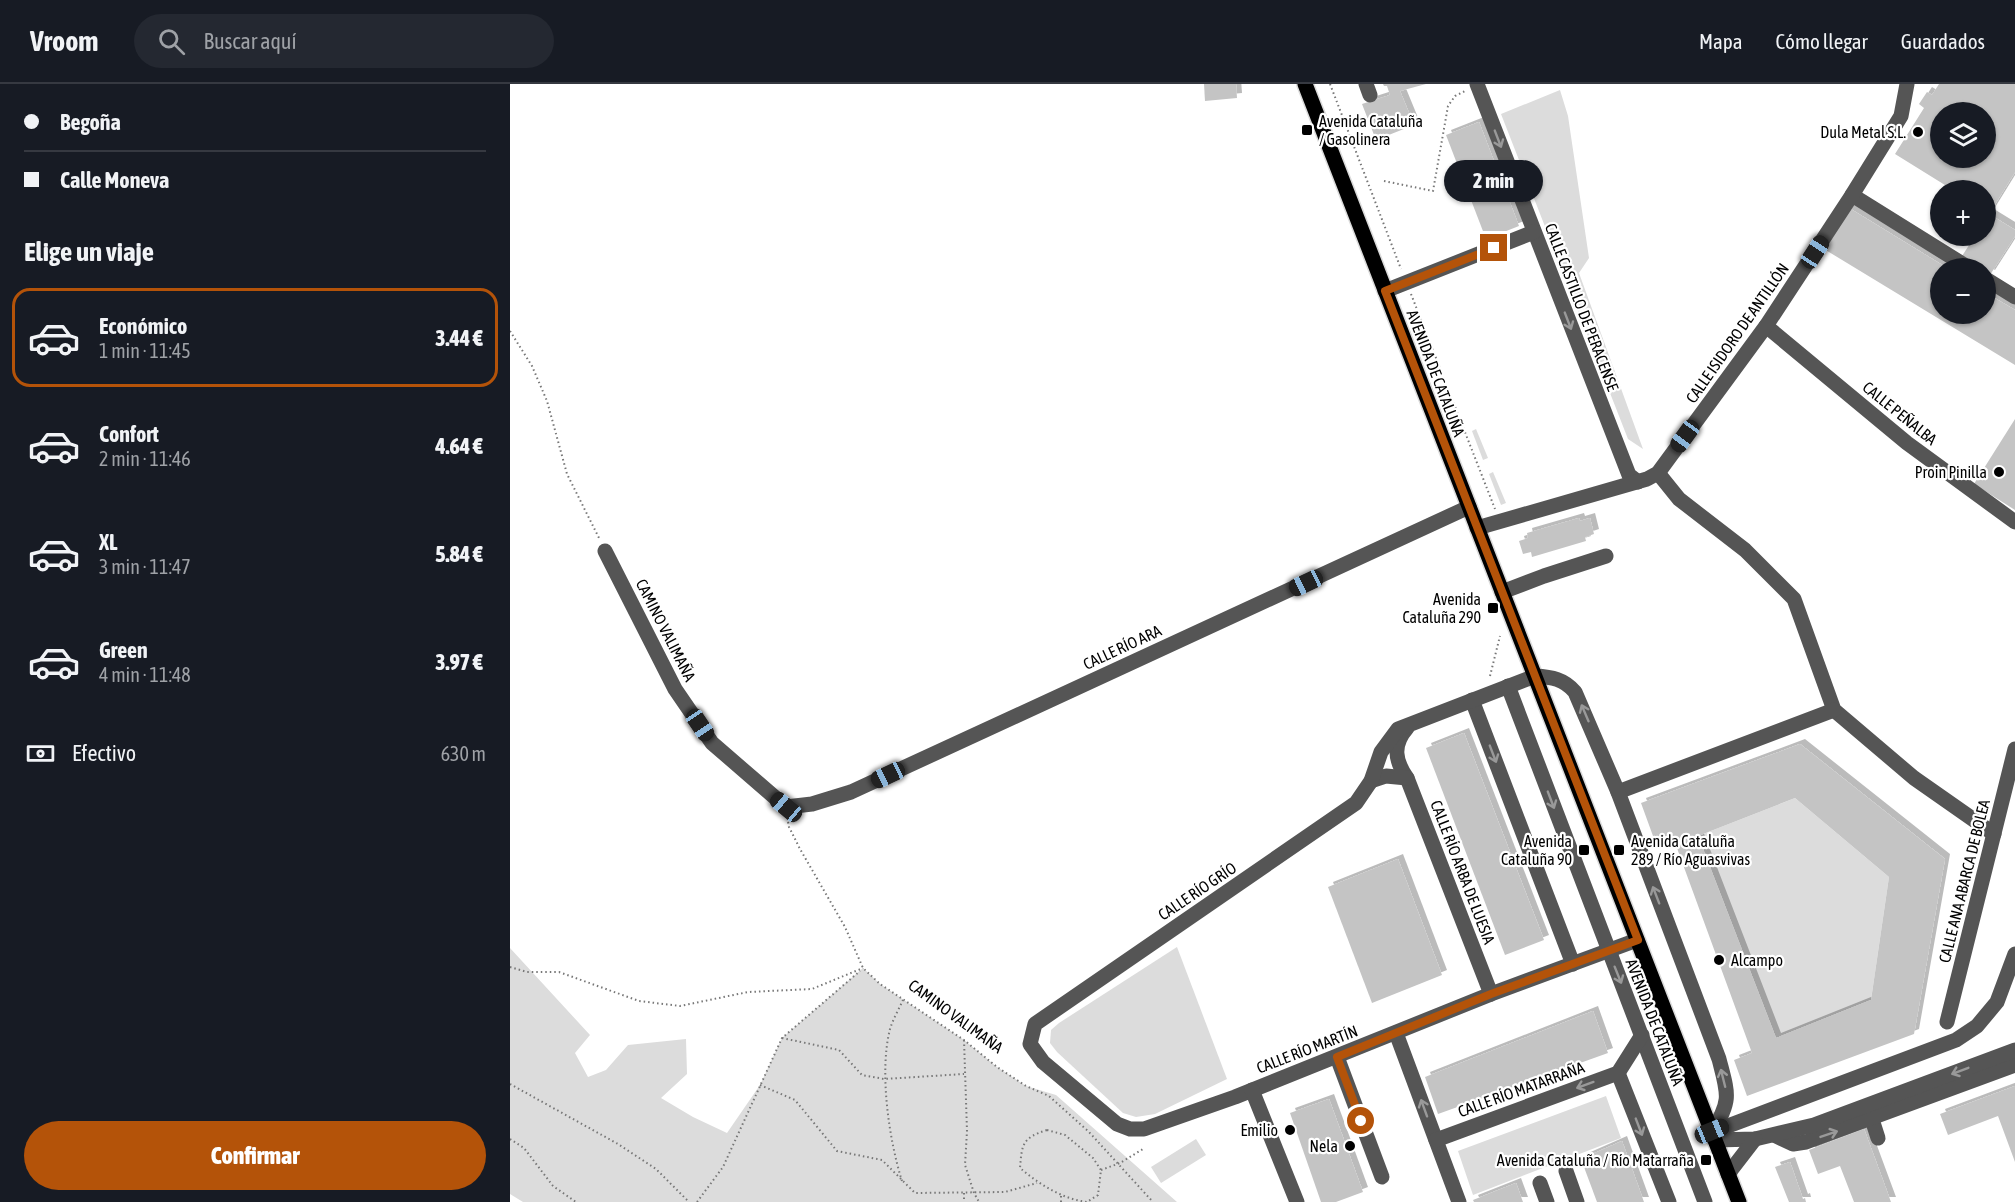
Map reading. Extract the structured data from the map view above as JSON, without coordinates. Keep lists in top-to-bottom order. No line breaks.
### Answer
{"streets":{"main road":["AVENIDA DE CATALUÑA"],"street":["CALLE CASTILLO DE PERACENSE","CALLE ISIDORO DE ANTILLÓN","CALLE PEÑALBA","CAMINO VALIMAÑA","CALLE RÍO ARA","CALLE RÍO ARBA DE LUESIA","CALLE ANA ABARCA DE BOLEA","CALLE RÍO GRÍO","CALLE RÍO MARTÍN","CALLE RÍO MATARRAÑA"]},"crossings":[["CALLE ISIDORO DE ANTILLÓN","CALLE PEÑALBA"],["AVENIDA DE CATALUÑA","CALLE RÍO ARA"],["AVENIDA DE CATALUÑA","CALLE RÍO GRÍO"],["AVENIDA DE CATALUÑA","CALLE RÍO MARTÍN"],["CAMINO VALIMAÑA","CALLE RÍO ARA"],["CALLE RÍO ARBA DE LUESIA","CALLE RÍO GRÍO"],["CALLE RÍO ARBA DE LUESIA","CALLE RÍO MARTÍN"],["CALLE RÍO GRÍO","CALLE RÍO MARTÍN"]],"one_way":["CALLE CASTILLO DE PERACENSE","CALLE RÍO MATARRAÑA"],"places":{"transit":["Avenida Cataluña / Gasolinera","Avenida Cataluña 290","Avenida Cataluña 90","Avenida Cataluña 289 / Río Aguasvivas","Avenida Cataluña / Río Matarraña"],"other":["Dula Metal S.L.","Proin Pinilla","Alcampo","Emilio","Nela"]},"page":{"header":"Vroom","search":"Buscar aquí","nav":["Mapa","Cómo llegar","Guardados"],"banner":["Begoña","Calle Moneva"],"map_buttons":["+","−"],"bubble":"2 min","heading":"Elige un viaje","list":[{"name":"Económico","note":"1 min · 11:45","value":"3.44 €"},{"name":"Confort","note":"2 min · 11:46","value":"4.64 €"},{"name":"XL","note":"3 min · 11:47","value":"5.84 €"},{"name":"Green","note":"4 min · 11:48","value":"3.97 €"}],"pay":["Efectivo","630 m"],"buttons":"Confirmar"}}
